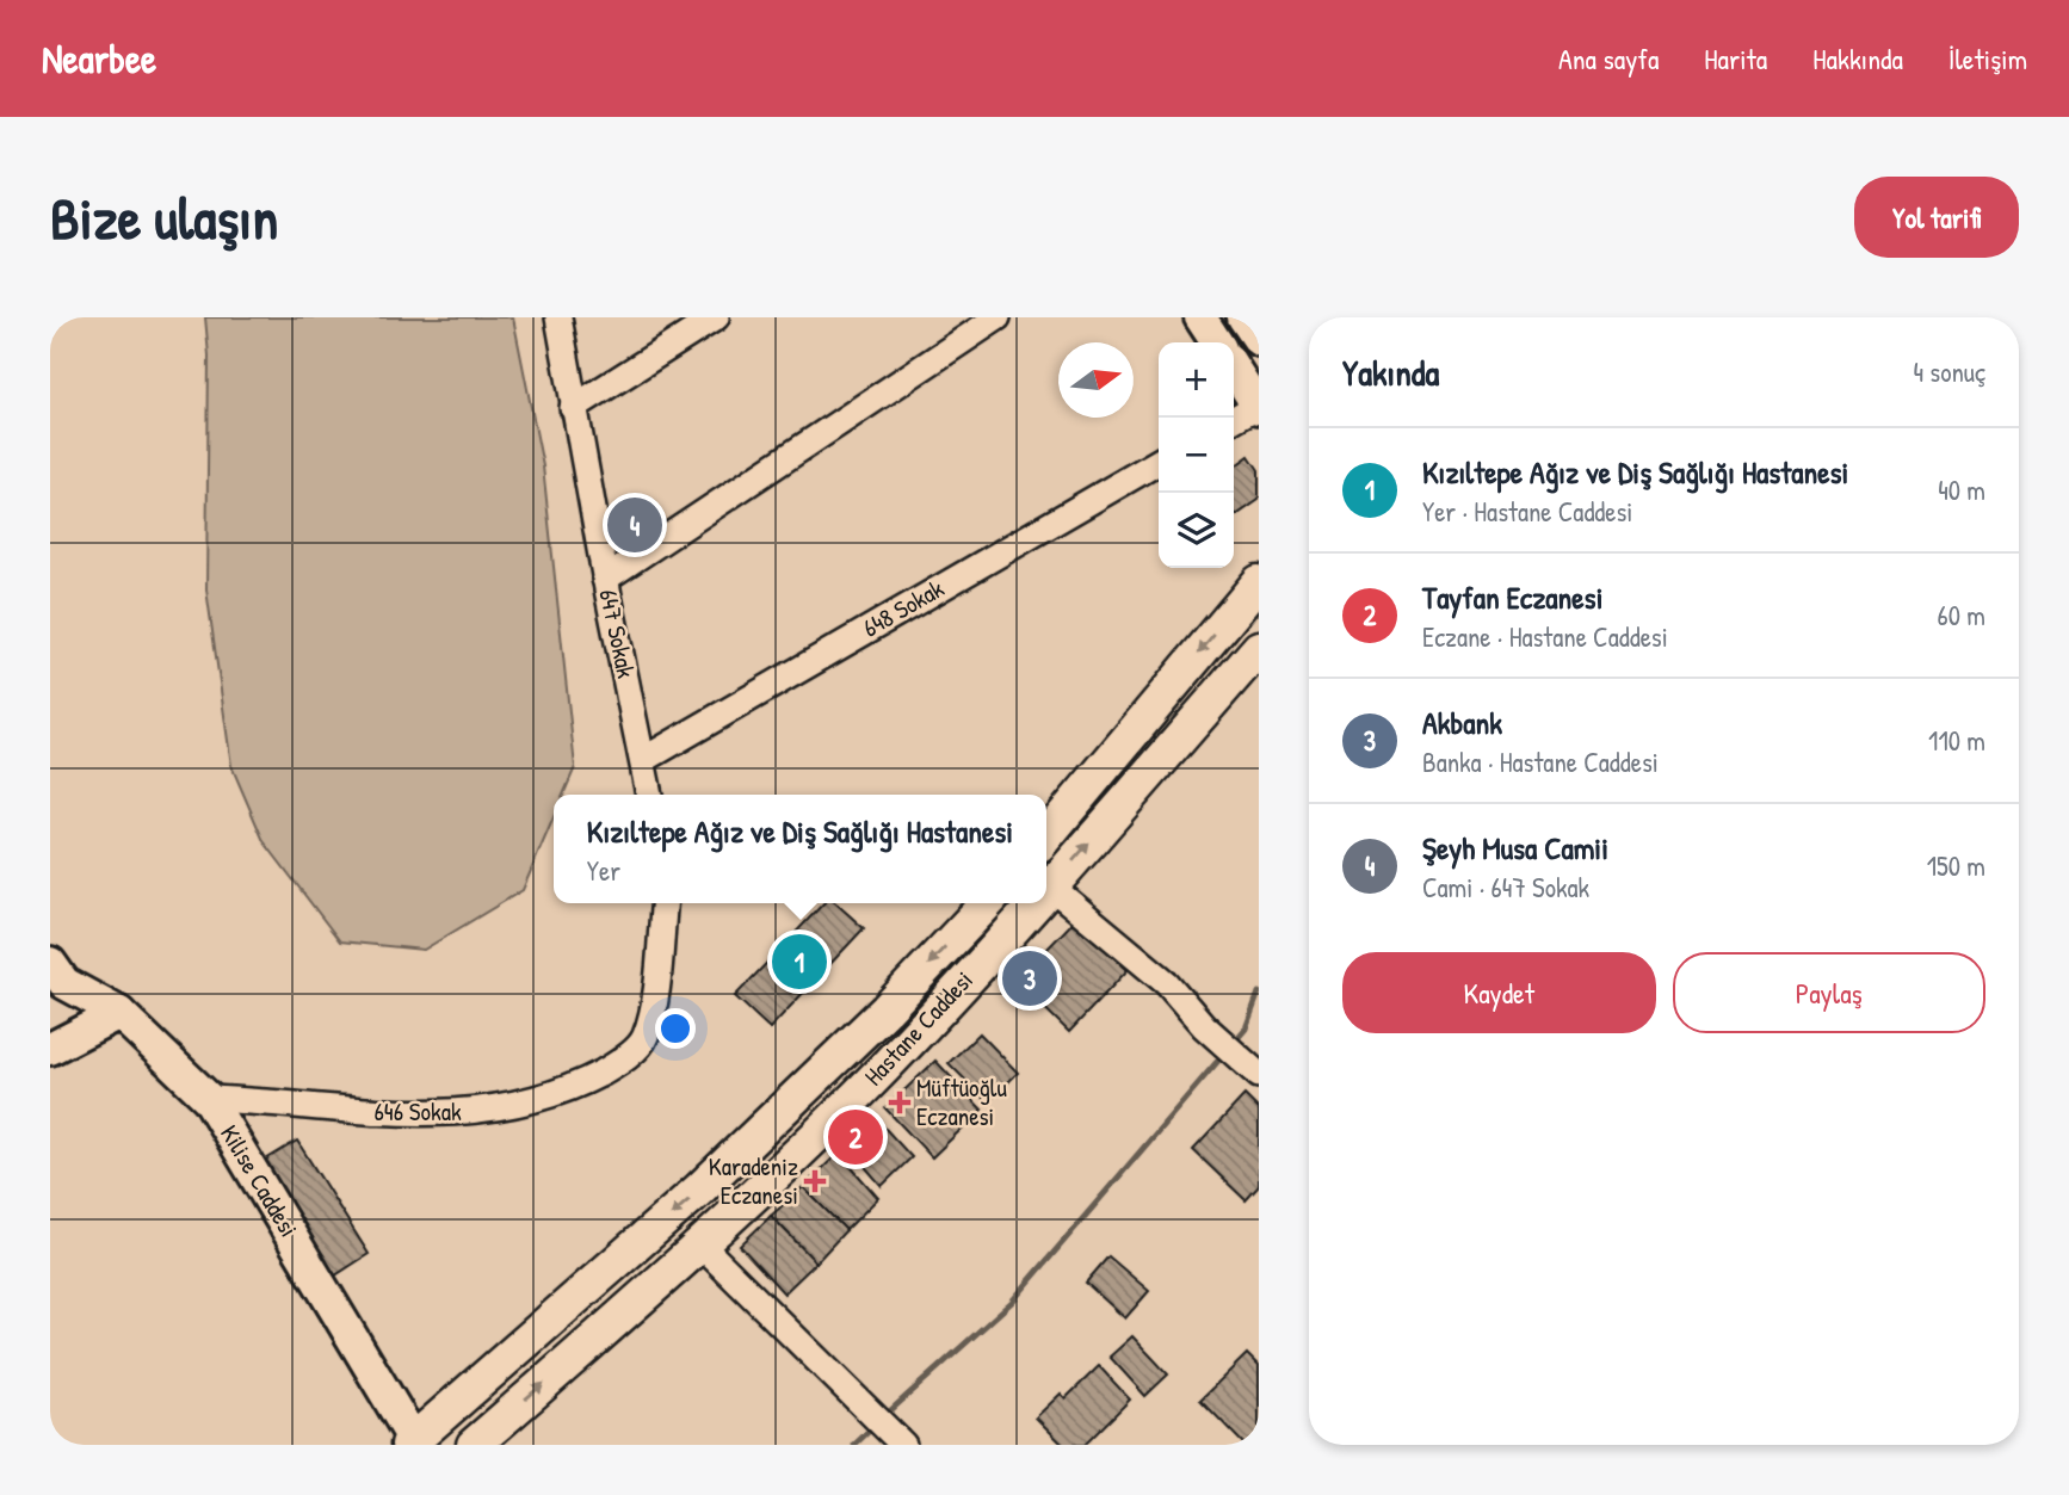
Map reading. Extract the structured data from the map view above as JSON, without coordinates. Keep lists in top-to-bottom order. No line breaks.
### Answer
{"streets":{"main road":["Hastane Caddesi"],"street":["648 Sokak","647 Sokak","646 Sokak","Kilise Caddesi"]},"crossings":[["648 Sokak","647 Sokak"],["Hastane Caddesi","Kilise Caddesi"],["646 Sokak","Kilise Caddesi"]],"places":{"health":["Müftüoğlu Eczanesi","Karadeniz Eczanesi"]},"north":"right","page":{"header":"Nearbee","nav":["Ana sayfa","Harita","Hakkında","İletişim"],"buttons":["Yol tarifi",["Kaydet","Paylaş"]],"title":"Bize ulaşın","heading":["Yakında","4 sonuç"],"map_buttons":["+","−"],"list":[{"mark":"1","name":"Kızıltepe Ağız ve Diş Sağlığı Hastanesi","note":"Yer · Hastane Caddesi","value":"40 m"},{"mark":"2","name":"Tayfan Eczanesi","note":"Eczane · Hastane Caddesi","value":"60 m"},{"mark":"3","name":"Akbank","note":"Banka · Hastane Caddesi","value":"110 m"},{"mark":"4","name":"Şeyh Musa Camii","note":"Cami · 647 Sokak","value":"150 m"}],"pins":["4","1","3","2"],"popup":["Kızıltepe Ağız ve Diş Sağlığı Hastanesi","Yer"]}}
